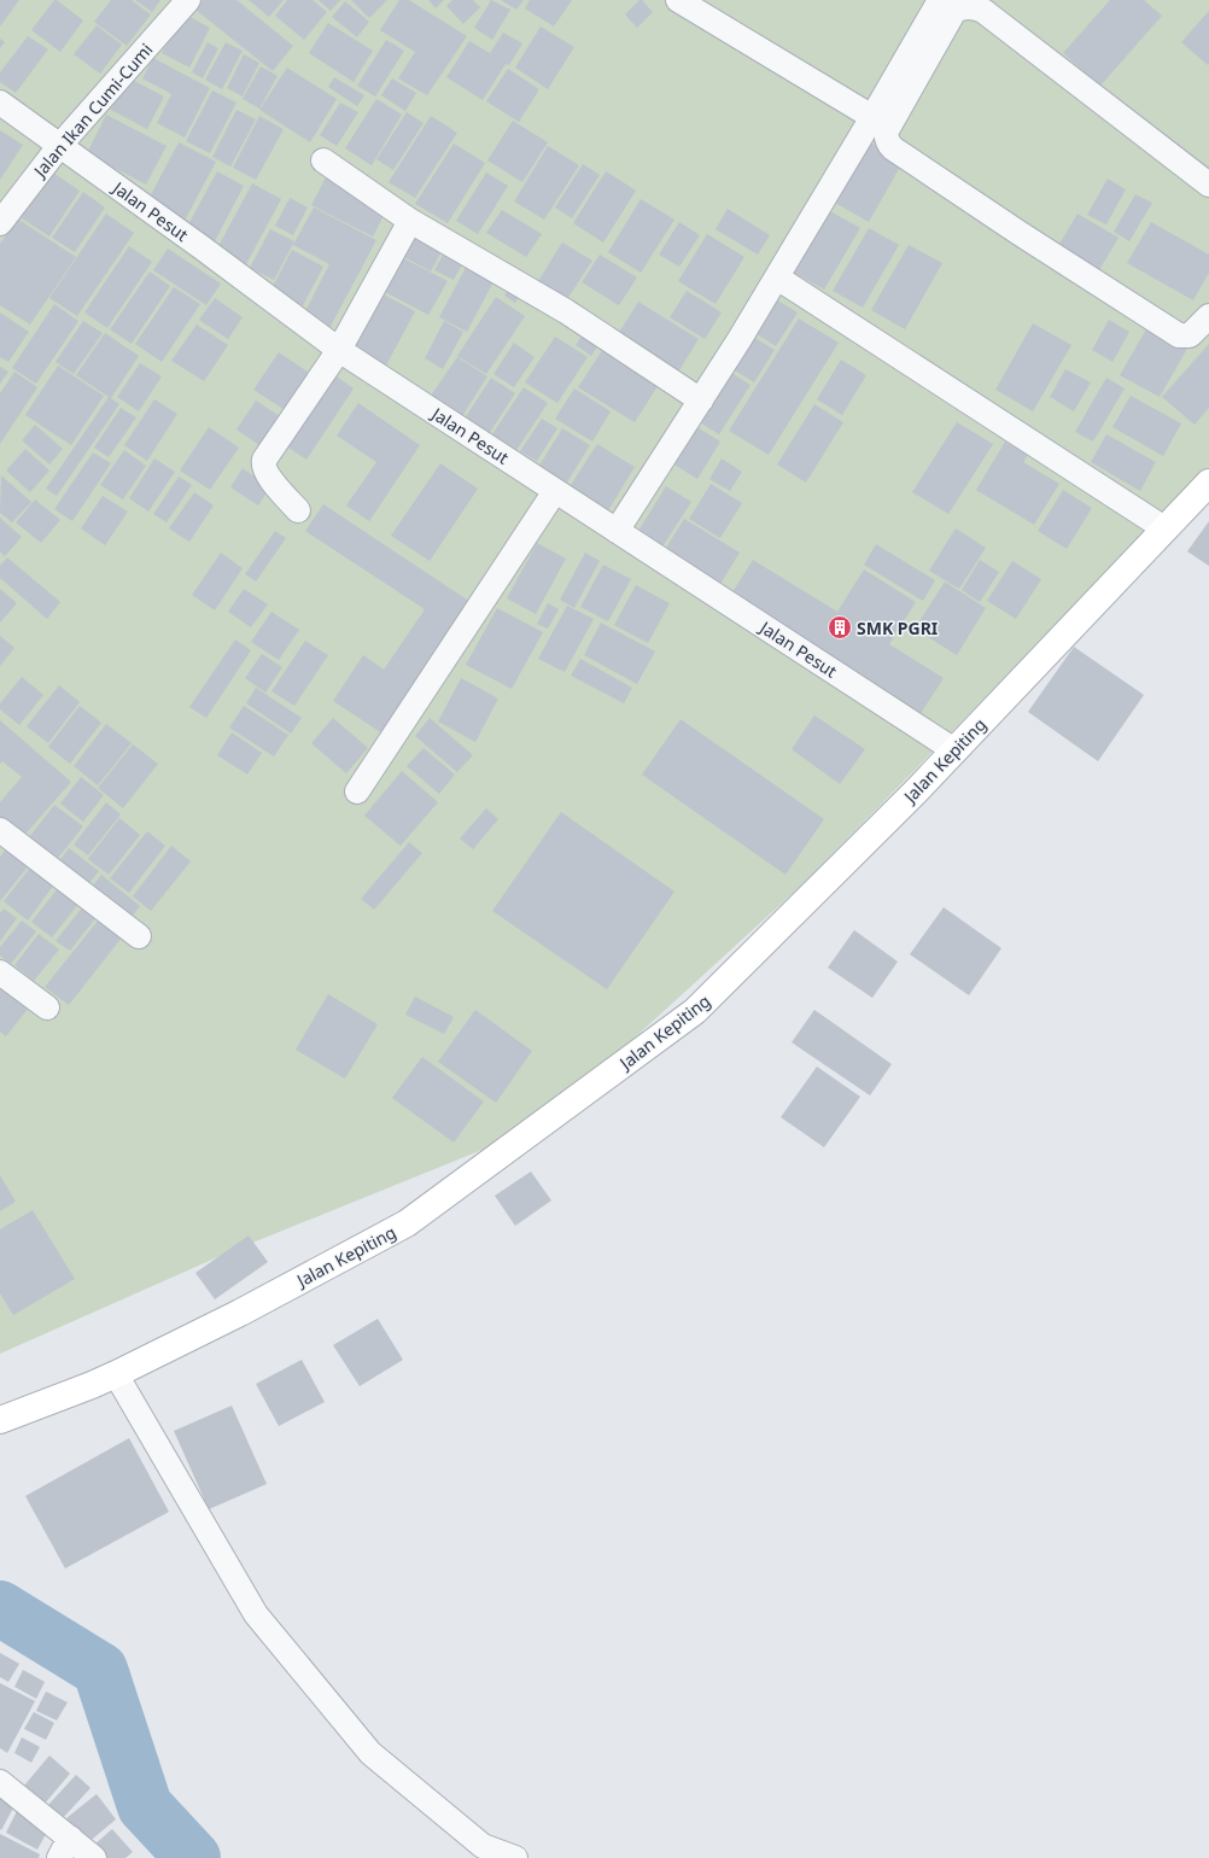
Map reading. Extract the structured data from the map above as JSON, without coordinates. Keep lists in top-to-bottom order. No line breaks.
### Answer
{"streets":{"main road":["Jalan Kepiting"],"street":["Jalan Ikan Cumi-Cumi","Jalan Pesut"]},"crossings":[["Jalan Ikan Cumi-Cumi","Jalan Pesut"],["Jalan Pesut","Jalan Kepiting"]],"places":{"building":["SMK PGRI"]}}
